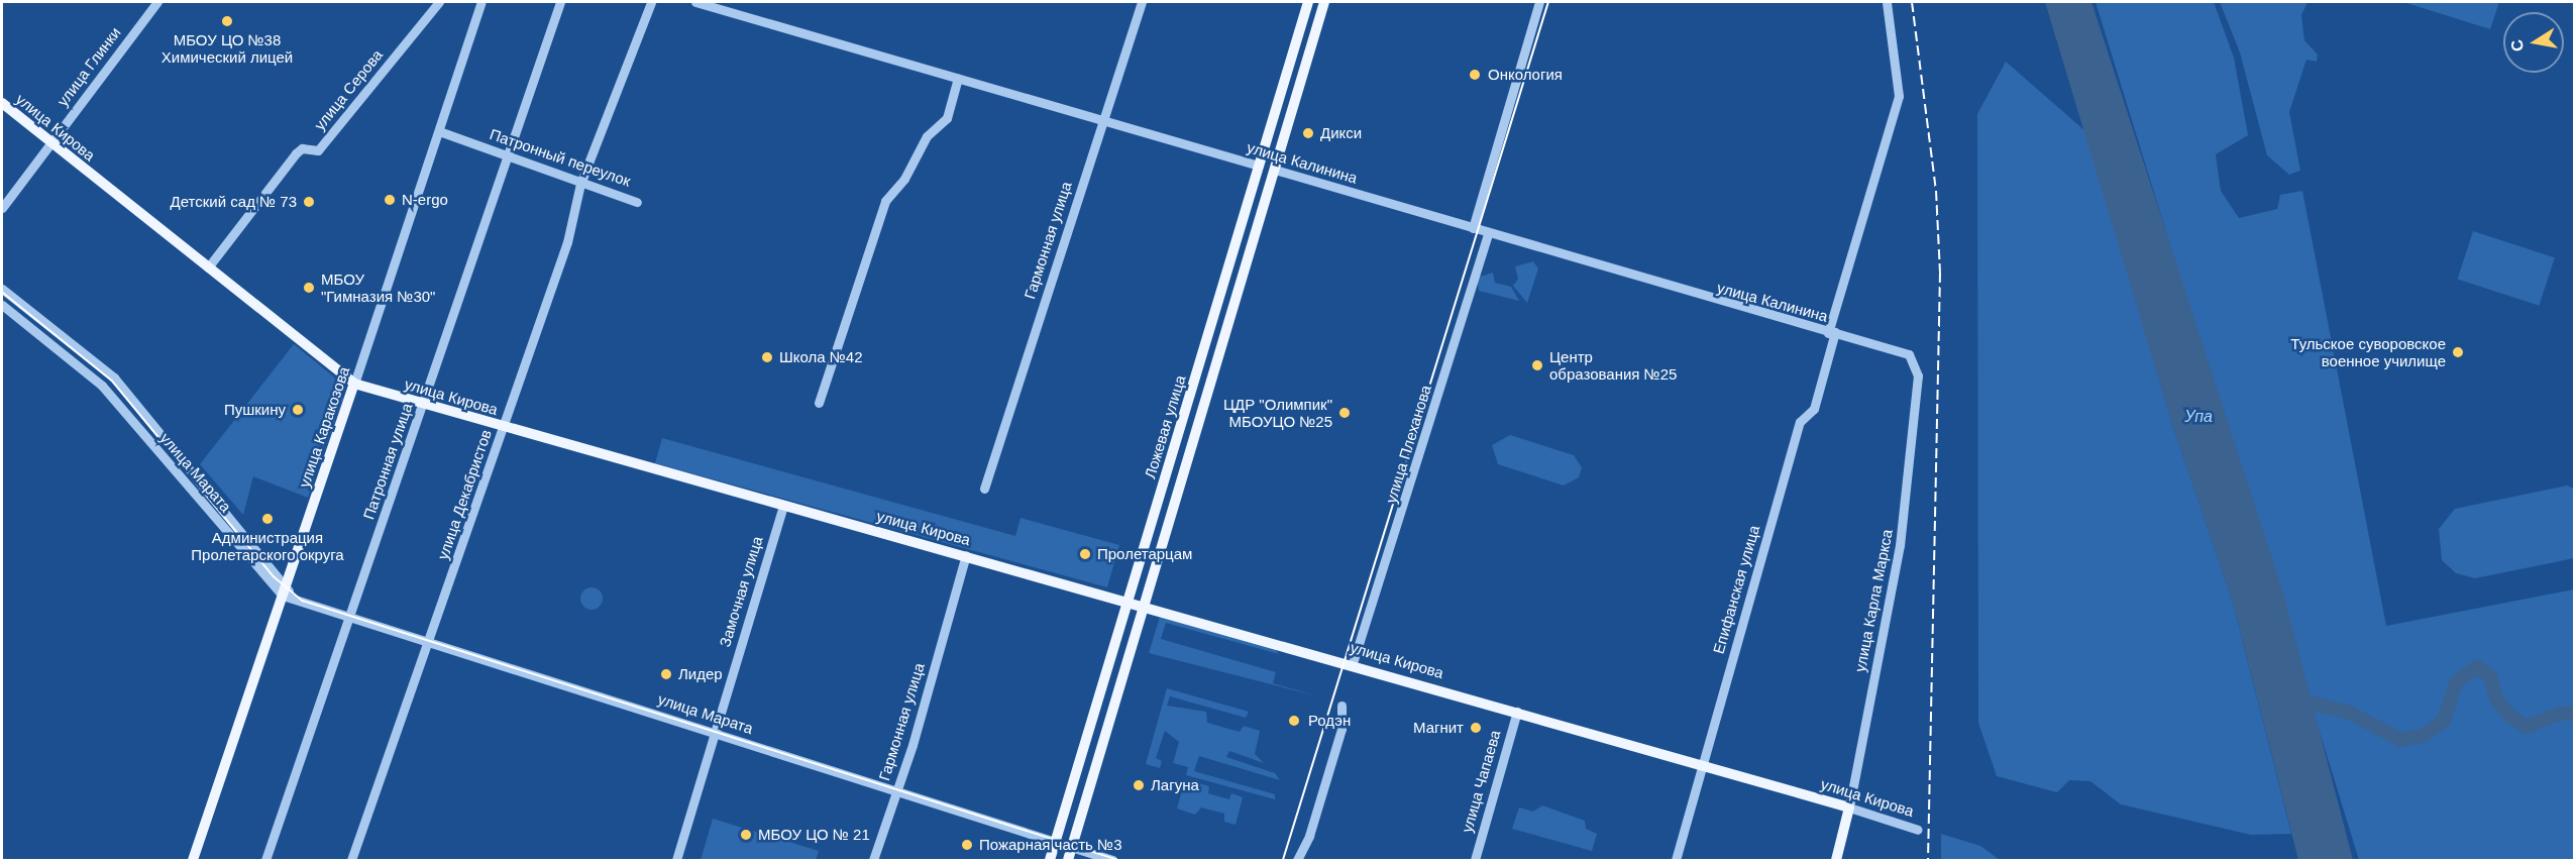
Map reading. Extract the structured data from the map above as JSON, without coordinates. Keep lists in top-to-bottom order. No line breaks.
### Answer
{"streets":{"main road":["улица Кирова","улица Калинина","улица Каракозова","Ложевая улица","улица Карла Маркса"],"street":["улица Глинки","улица Серова","Патронный переулок","Гармонная улица","улица Плеханова","Патронная улица","улица Марата","улица Декабристов","Епифанская улица","Замочная улица","улица Чапаева"]},"crossings":[["улица Глинки","улица Кирова"],["улица Серова","улица Кирова"],["улица Кирова","Гармонная улица"],["улица Кирова","улица Каракозова"],["улица Кирова","Ложевая улица"],["улица Кирова","улица Плеханова"],["улица Кирова","Патронная улица"],["улица Кирова","улица Декабристов"],["улица Кирова","Епифанская улица"],["улица Кирова","Замочная улица"],["улица Кирова","улица Карла Маркса"],["улица Кирова","улица Чапаева"],["Патронный переулок","улица Каракозова"],["Патронный переулок","Патронная улица"],["Патронный переулок","улица Декабристов"],["улица Калинина","Гармонная улица"],["улица Калинина","Ложевая улица"],["улица Калинина","улица Плеханова"],["улица Калинина","Епифанская улица"],["улица Калинина","улица Карла Маркса"],["Гармонная улица","улица Марата"],["улица Каракозова","улица Марата"],["Ложевая улица","улица Марата"],["Патронная улица","улица Марата"],["улица Марата","улица Декабристов"],["улица Марата","Замочная улица"]],"water":["Упа"],"places":["МБОУ ЦО №38 Химический лицей","Онкология","Дикси","N-ergo","Детский сад № 73","МБОУ \"Гимназия №30\"","Тульское суворовское военное училище","Школа №42","Центр образования №25","Пушкину","ЦДР \"Олимпик\" МБОУЦО №25","Администрация Пролетарского округа","Пролетарцам","Лидер","Родэн","Магнит","Лагуна","МБОУ ЦО № 21","Пожарная часть №3"],"north":"left"}
